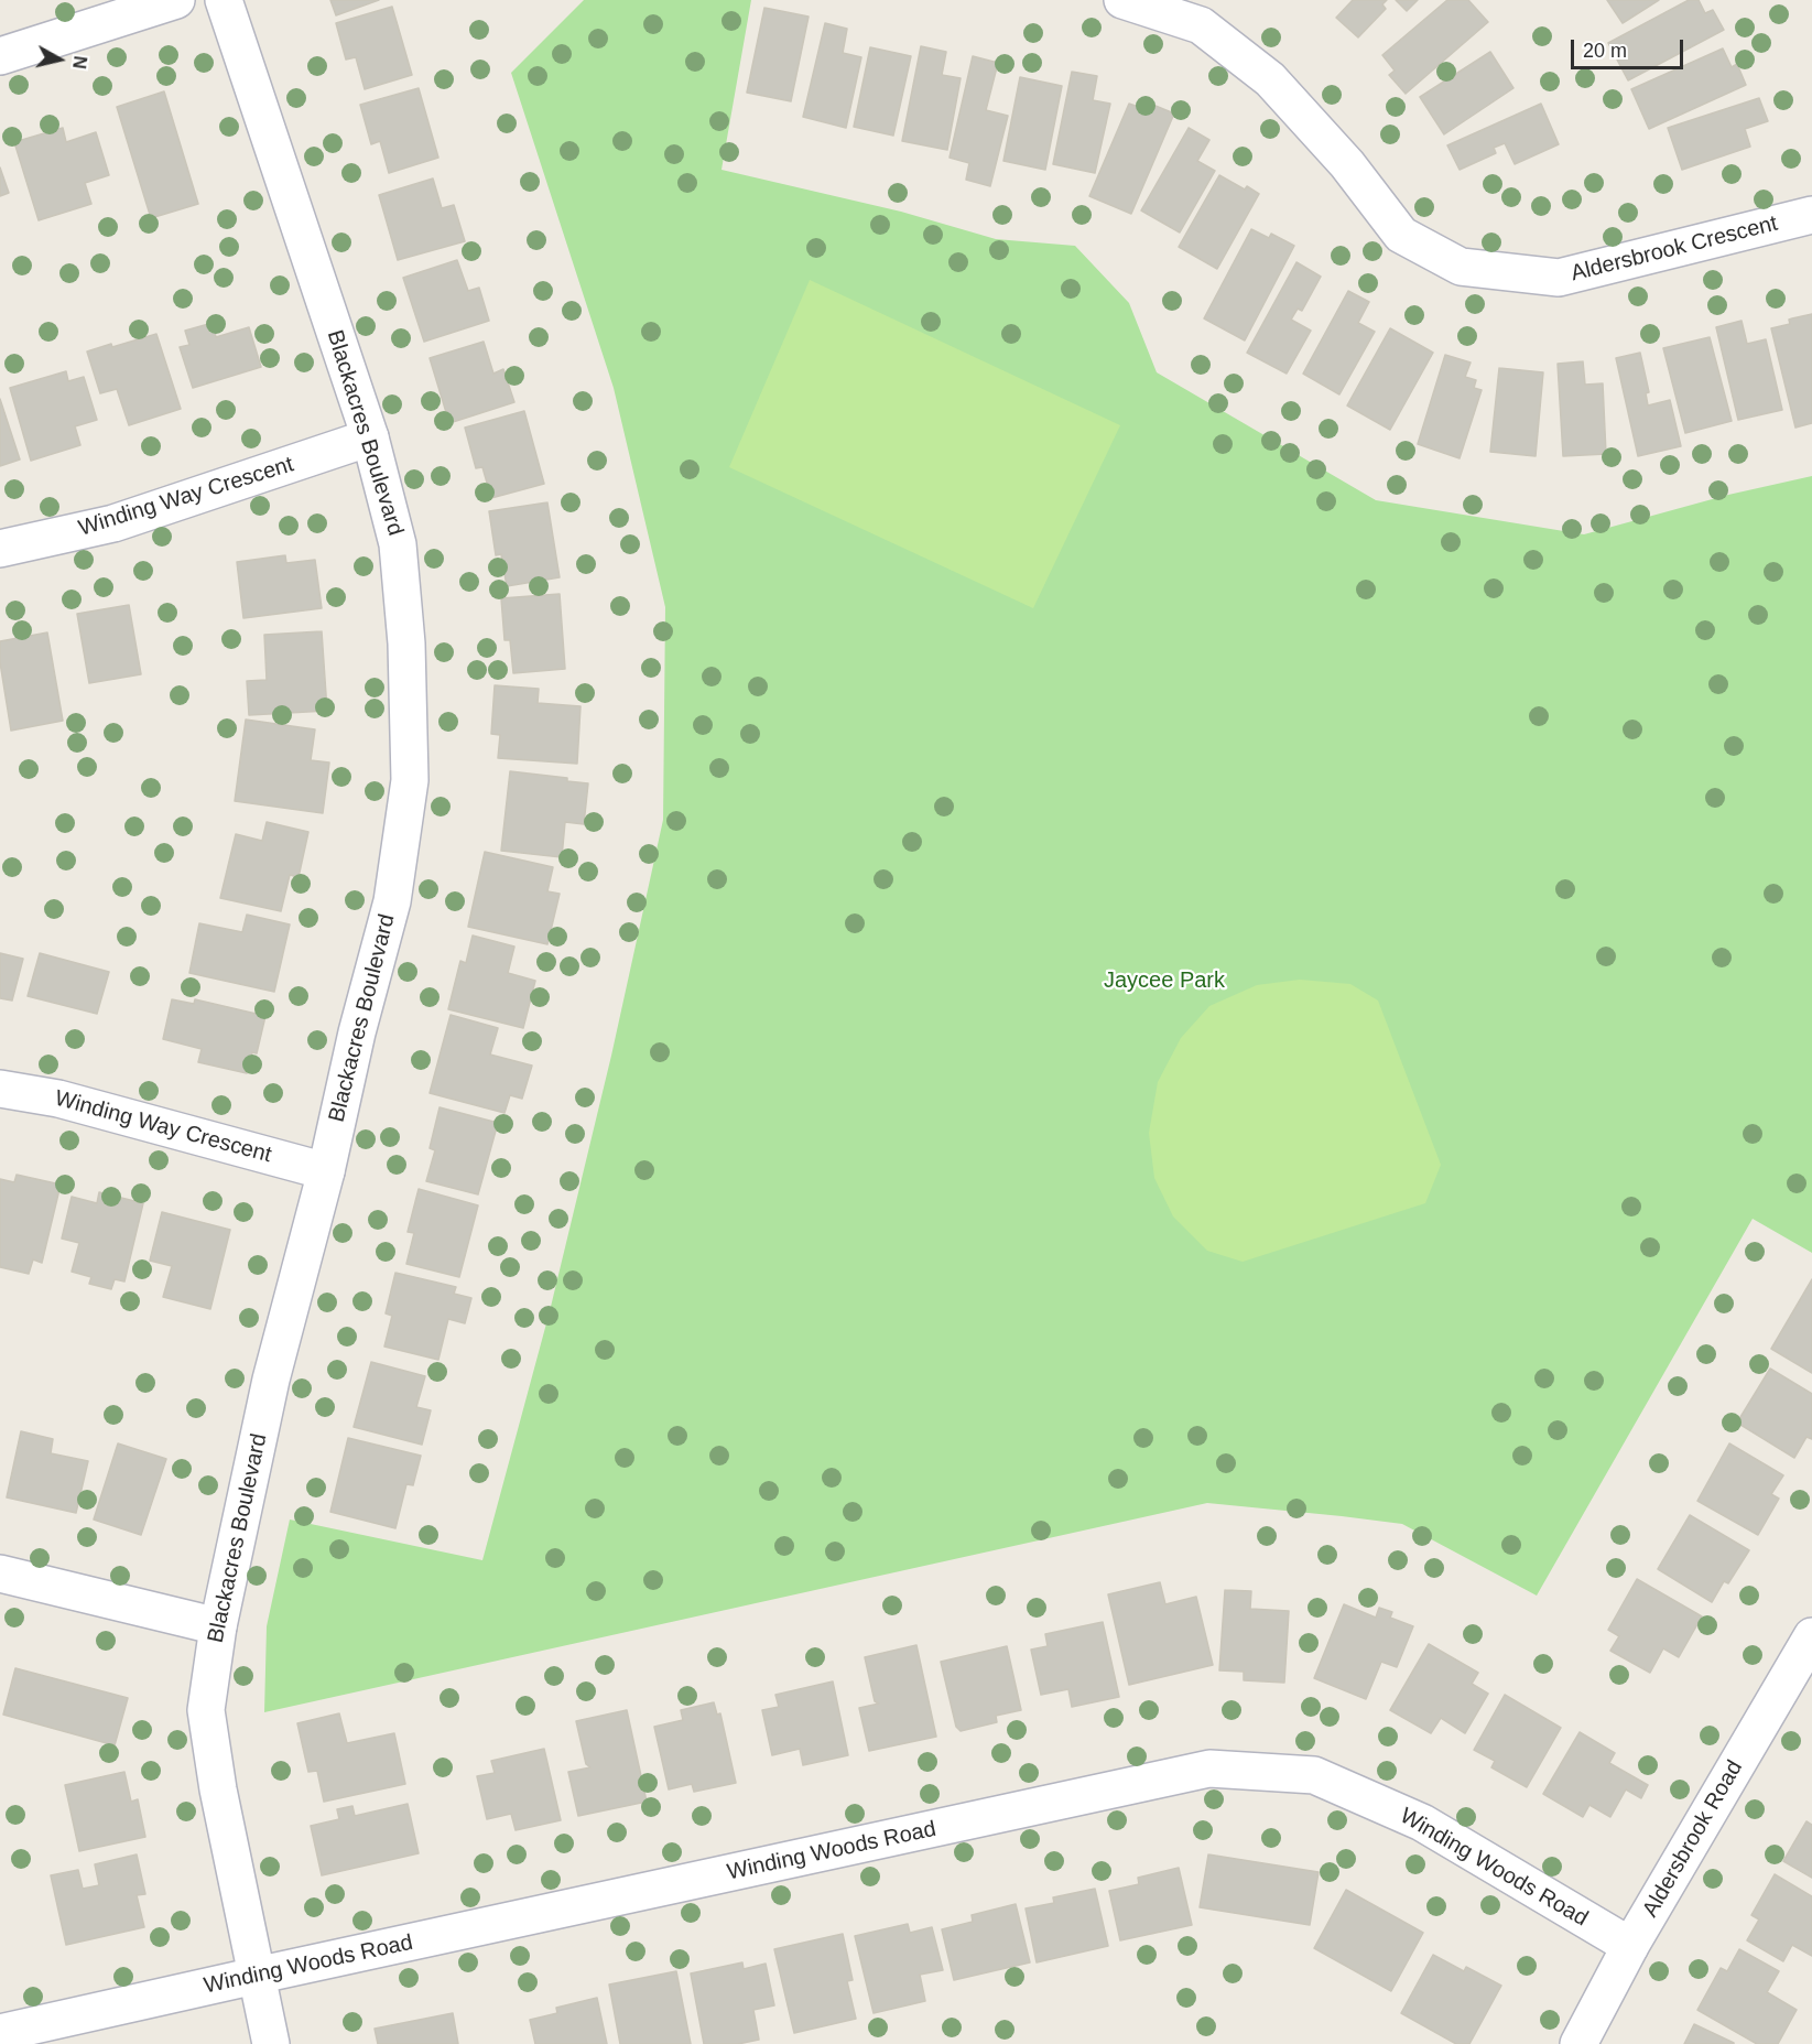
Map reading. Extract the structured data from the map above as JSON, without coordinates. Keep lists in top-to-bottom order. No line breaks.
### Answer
{"streets":{"street":["Aldersbrook Crescent","Blackacres Boulevard","Winding Way Crescent","Aldersbrook Road","Winding Woods Road"]},"crossings":[["Blackacres Boulevard","Winding Way Crescent"],["Blackacres Boulevard","Winding Woods Road"],["Aldersbrook Road","Winding Woods Road"]],"parks":["Jaycee Park"],"scale_bar":"20 m","north":"right"}
